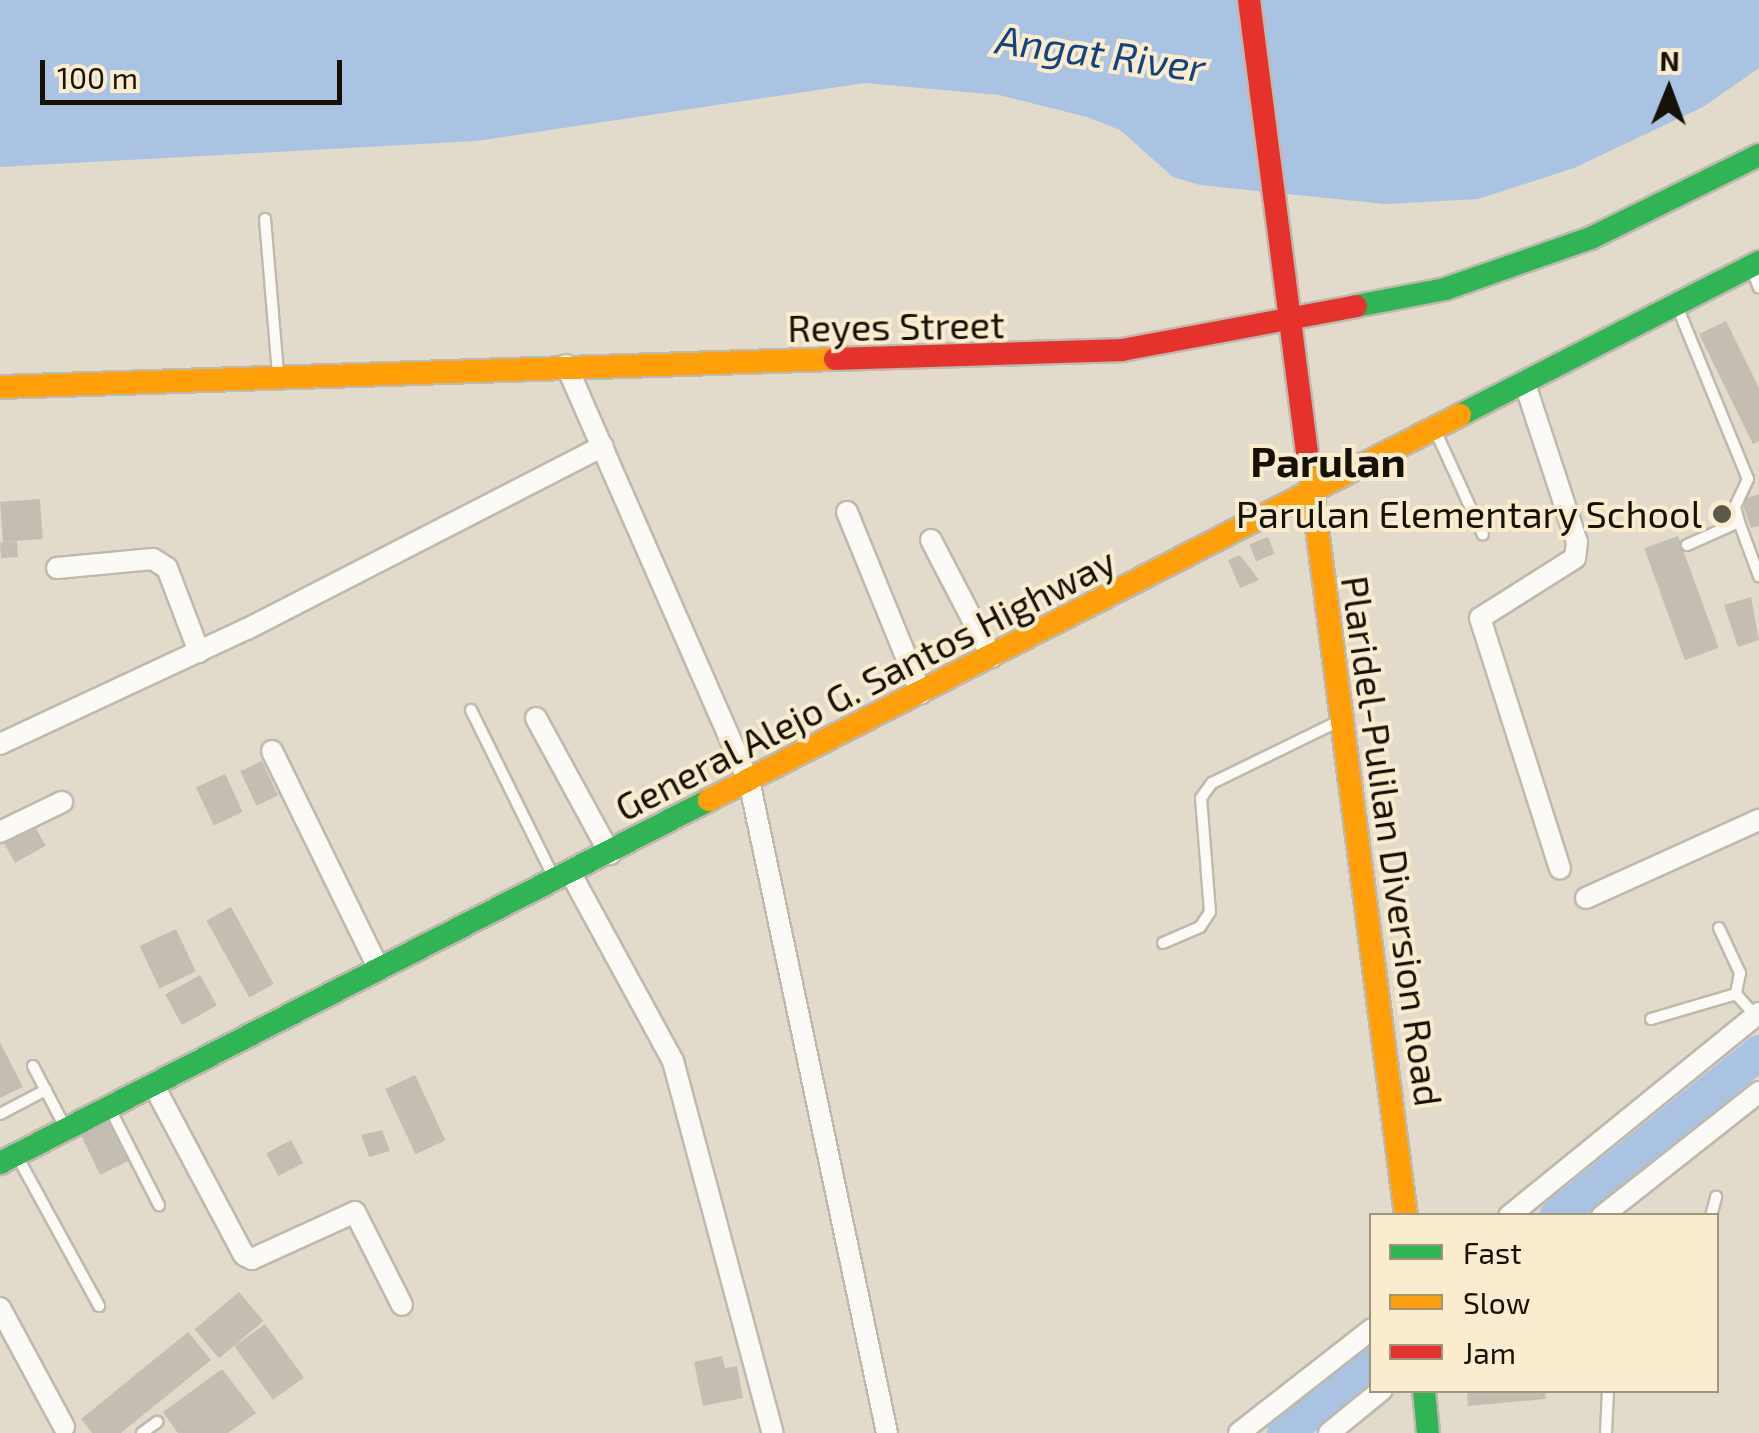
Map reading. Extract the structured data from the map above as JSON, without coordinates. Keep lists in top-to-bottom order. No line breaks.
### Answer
{"streets":{"main road":["Reyes Street","General Alejo G. Santos Highway","Plaridel-Pulilan Diversion Road"]},"crossings":[["Reyes Street","Plaridel-Pulilan Diversion Road"],["General Alejo G. Santos Highway","Plaridel-Pulilan Diversion Road"]],"districts":["Parulan"],"water":["Angat River"],"places":["Parulan Elementary School"],"legend":["Fast","Slow","Jam"],"scale_bar":"100 m","north":"top"}
